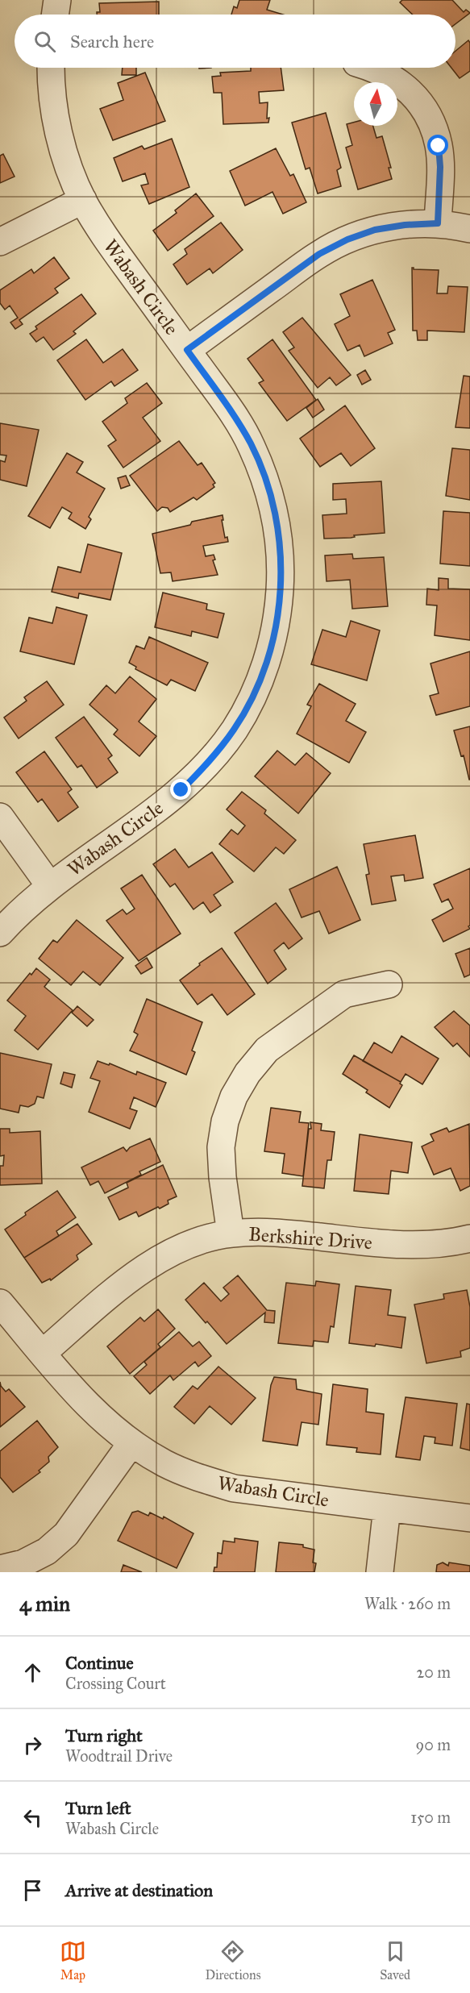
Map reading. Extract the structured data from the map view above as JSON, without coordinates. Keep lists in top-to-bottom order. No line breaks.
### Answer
{"streets":{"street":["Wabash Circle","Berkshire Drive"]},"crossings":[["Wabash Circle","Berkshire Drive"]],"north":"top","page":{"search":"Search here","heading":["4 min","Walk · 260 m"],"list":[["Continue","Crossing Court","20 m"],["Turn right","Woodtrail Drive","90 m"],["Turn left","Wabash Circle","150 m"],"Arrive at destination"],"nav":["Map","Directions","Saved"]}}
